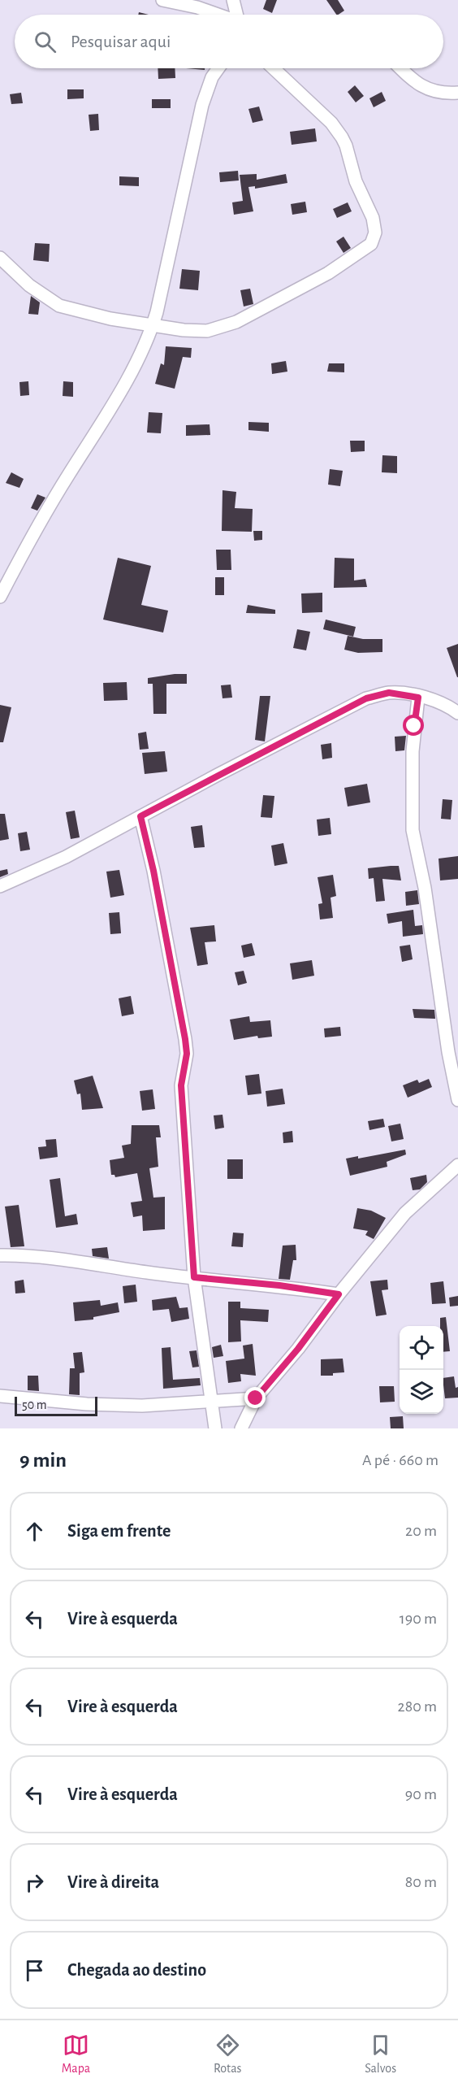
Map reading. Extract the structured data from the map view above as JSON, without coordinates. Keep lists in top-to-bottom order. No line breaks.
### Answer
{"scale_bar":"50 m","page":{"search":"Pesquisar aqui","scale":"50 m","heading":["9 min","A pé · 660 m"],"list":[["Siga em frente","20 m"],["Vire à esquerda","190 m"],["Vire à esquerda","280 m"],["Vire à esquerda","90 m"],["Vire à direita","80 m"],"Chegada ao destino"],"nav":["Mapa","Rotas","Salvos"]}}
